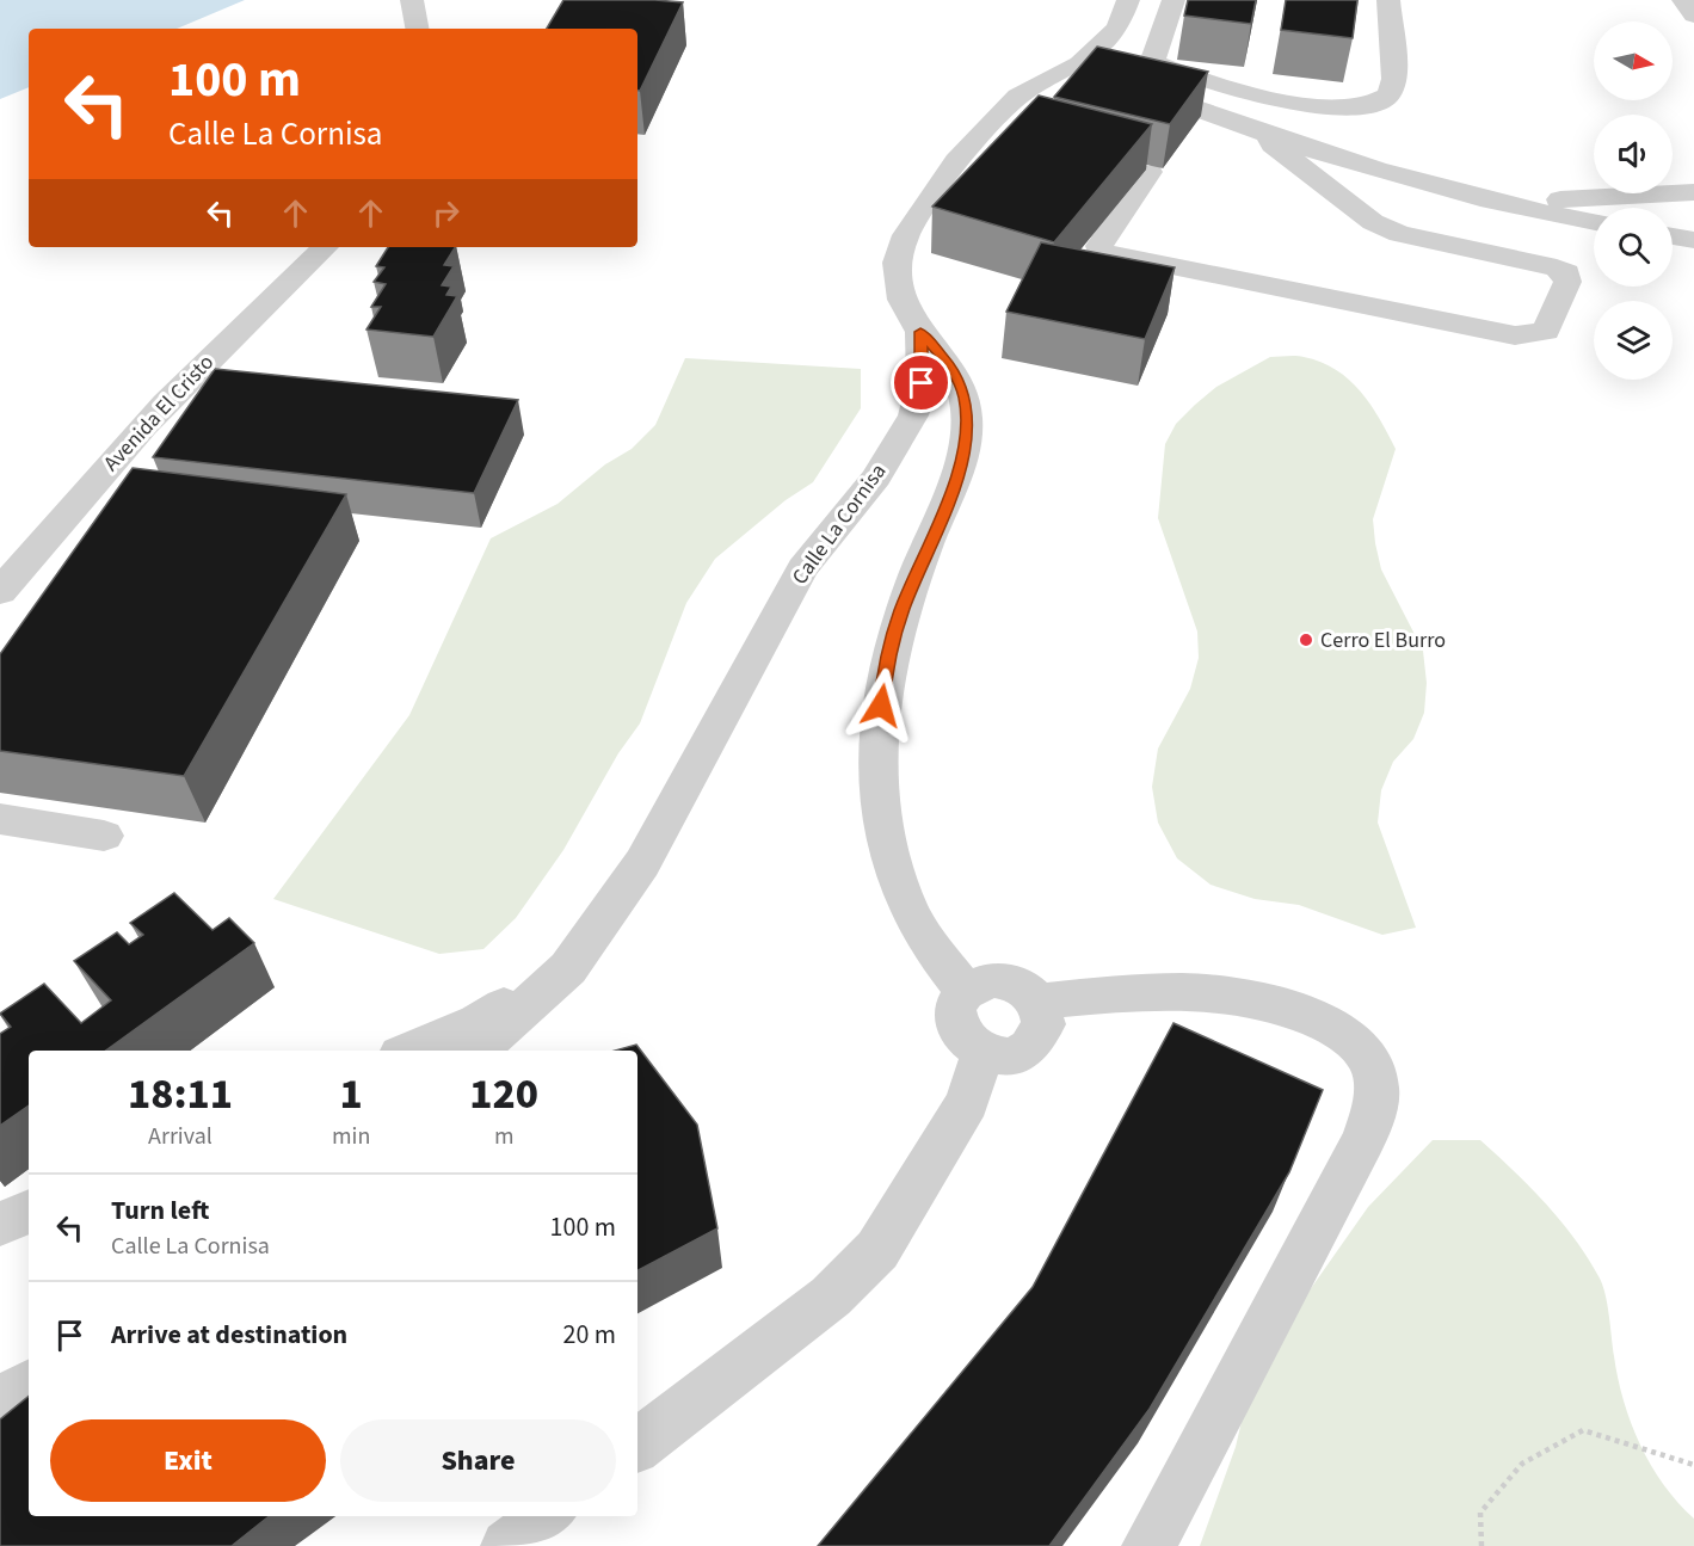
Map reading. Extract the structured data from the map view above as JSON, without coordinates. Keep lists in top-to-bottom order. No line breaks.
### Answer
{"streets":{"street":["Avenida El Cristo","Calle La Cornisa"]},"places":["Cerro El Burro"],"north":"right","page":{"turn":["100 m","Calle La Cornisa"],"eta":["18:11","Arrival","1","min","120","m"],"list":[{"name":"Turn left","note":"Calle La Cornisa","value":"100 m"},{"name":"Arrive at destination","value":"20 m"}],"buttons":["Exit","Share"]}}
